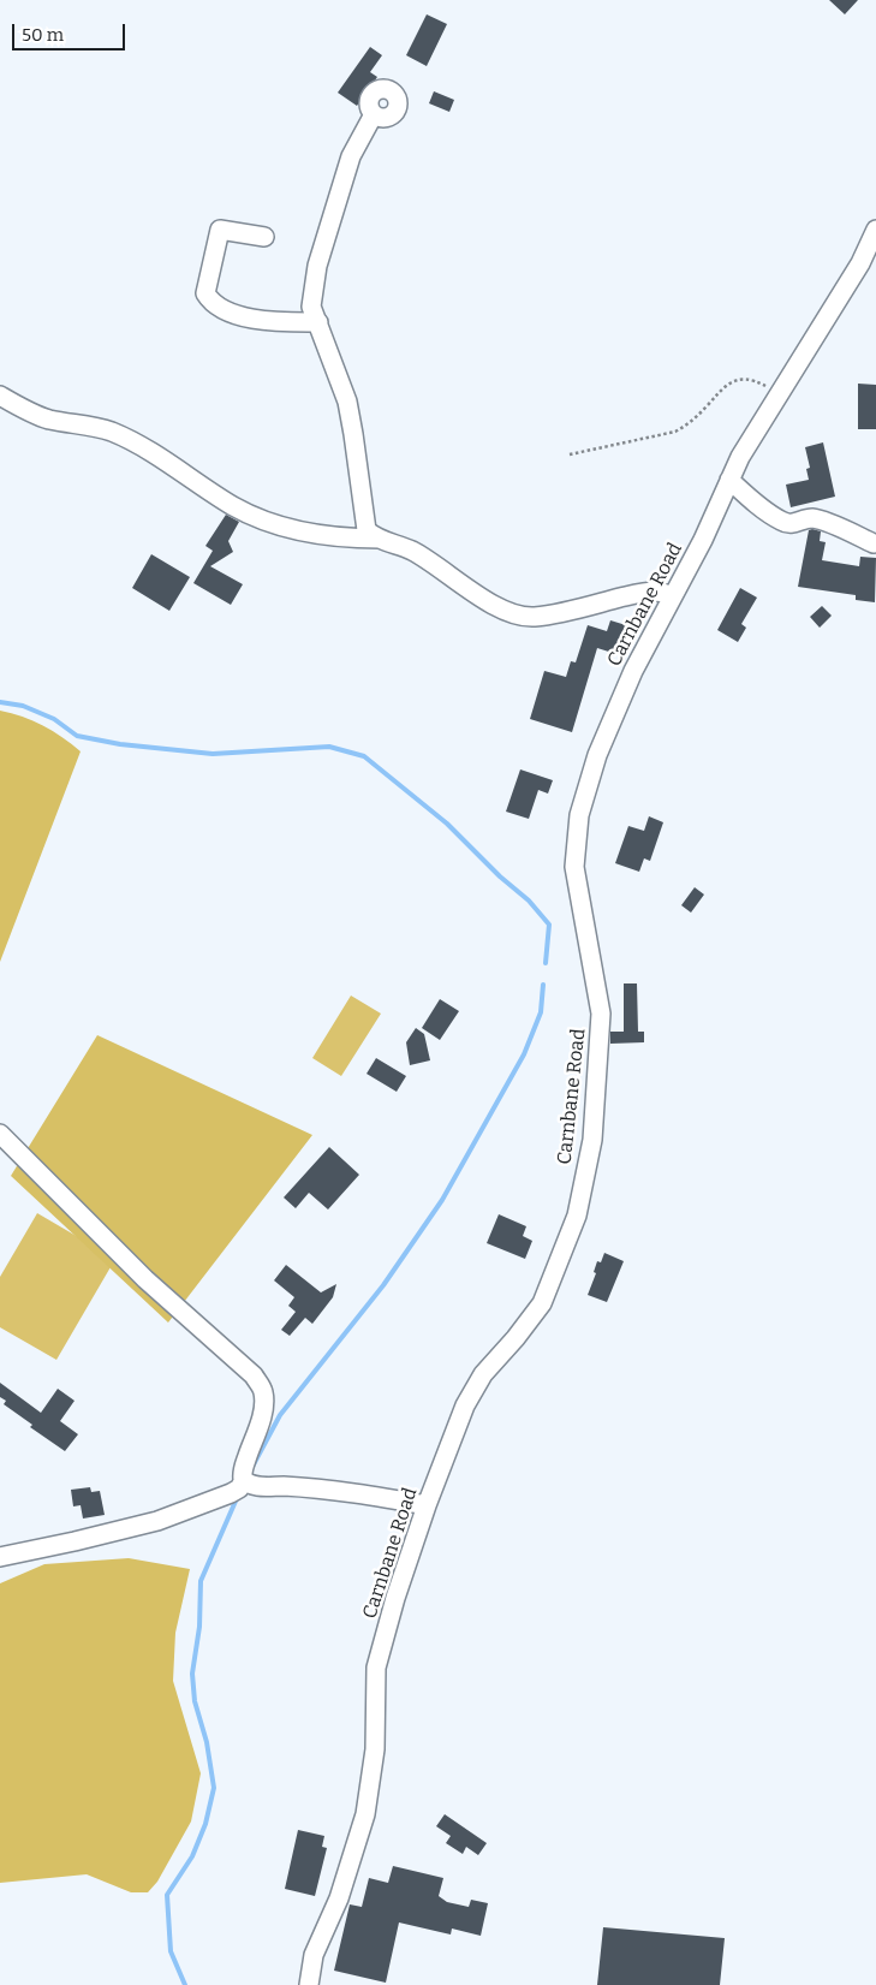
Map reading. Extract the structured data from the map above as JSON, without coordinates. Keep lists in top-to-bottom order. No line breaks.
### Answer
{"streets":{"street":["Carnbane Road"]},"scale_bar":"50 m"}
